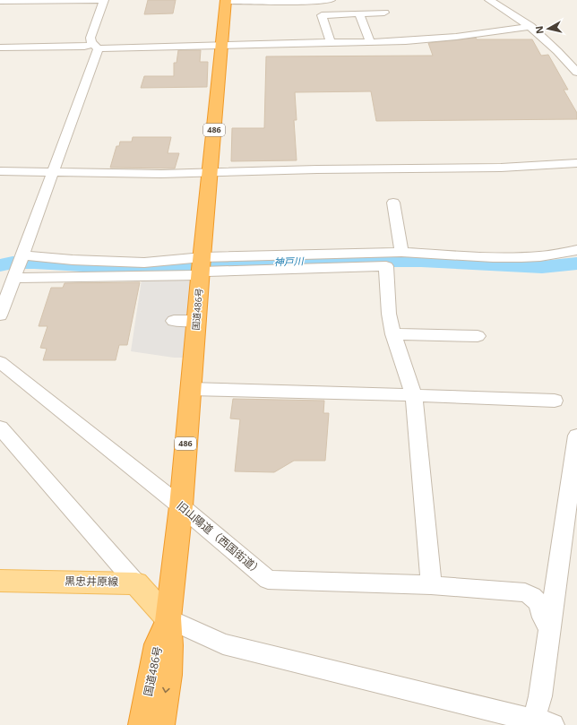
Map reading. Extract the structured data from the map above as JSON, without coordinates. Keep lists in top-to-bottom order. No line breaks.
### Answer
{"streets":{"highway":["486","国道486号"],"main road":["黒忠井原線"],"street":["旧山陽道（西国街道）"]},"crossings":[["国道486号","旧山陽道（西国街道）"]],"water":["神戸川"],"north":"left"}
